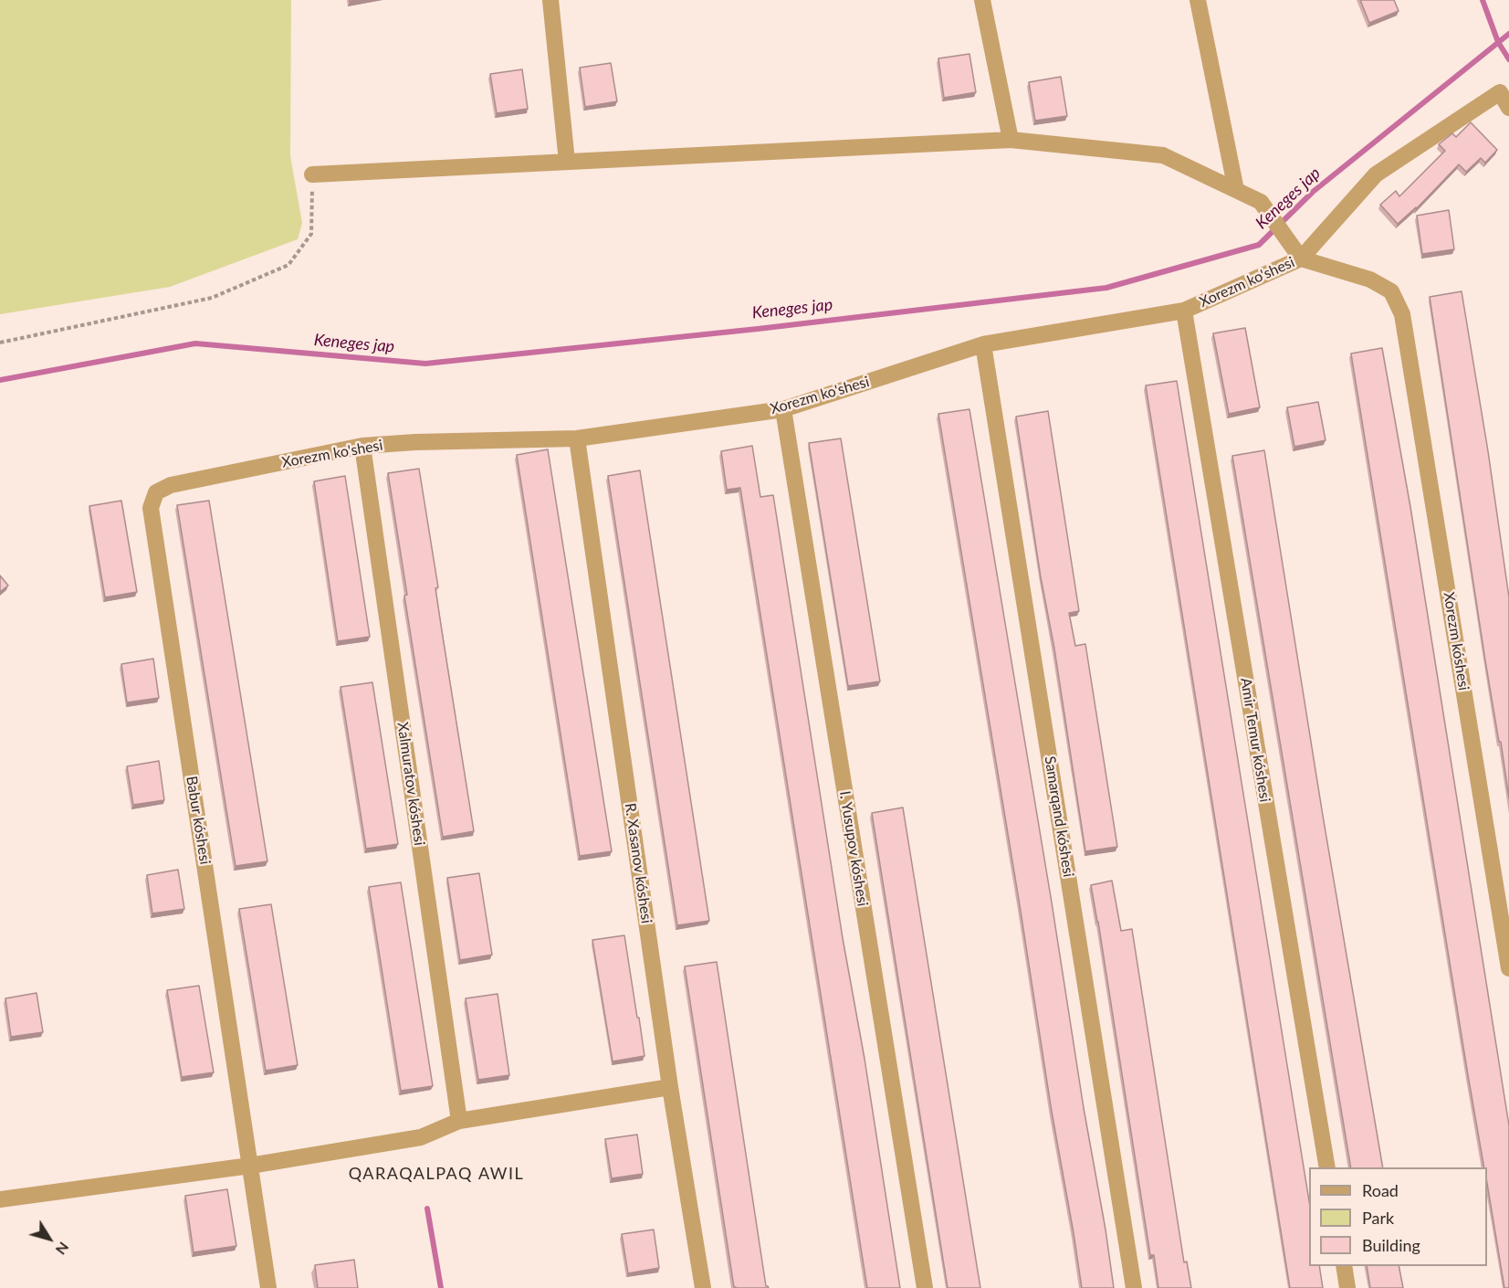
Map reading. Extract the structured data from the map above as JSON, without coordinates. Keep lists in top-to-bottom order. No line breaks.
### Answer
{"streets":{"street":["Xorezm ko'shesi","Xorezm kóshesi","Amir Temur kóshesi","Xalmuratov kóshesi","Samarqand kóshesi","Babur kóshesi","I. Yusupov kóshesi","R. Xasanov kóshesi"]},"crossings":[["Xorezm ko'shesi","Xorezm kóshesi"],["Xorezm ko'shesi","Amir Temur kóshesi"],["Xorezm ko'shesi","Xalmuratov kóshesi"],["Xorezm ko'shesi","Samarqand kóshesi"],["Xorezm ko'shesi","Babur kóshesi"],["Xorezm ko'shesi","I. Yusupov kóshesi"],["Xorezm ko'shesi","R. Xasanov kóshesi"]],"districts":["QARAQALPAQ AWIL"],"water":["Keneges jap"],"legend":["Road","Park","Building"],"north":"bottom right"}
